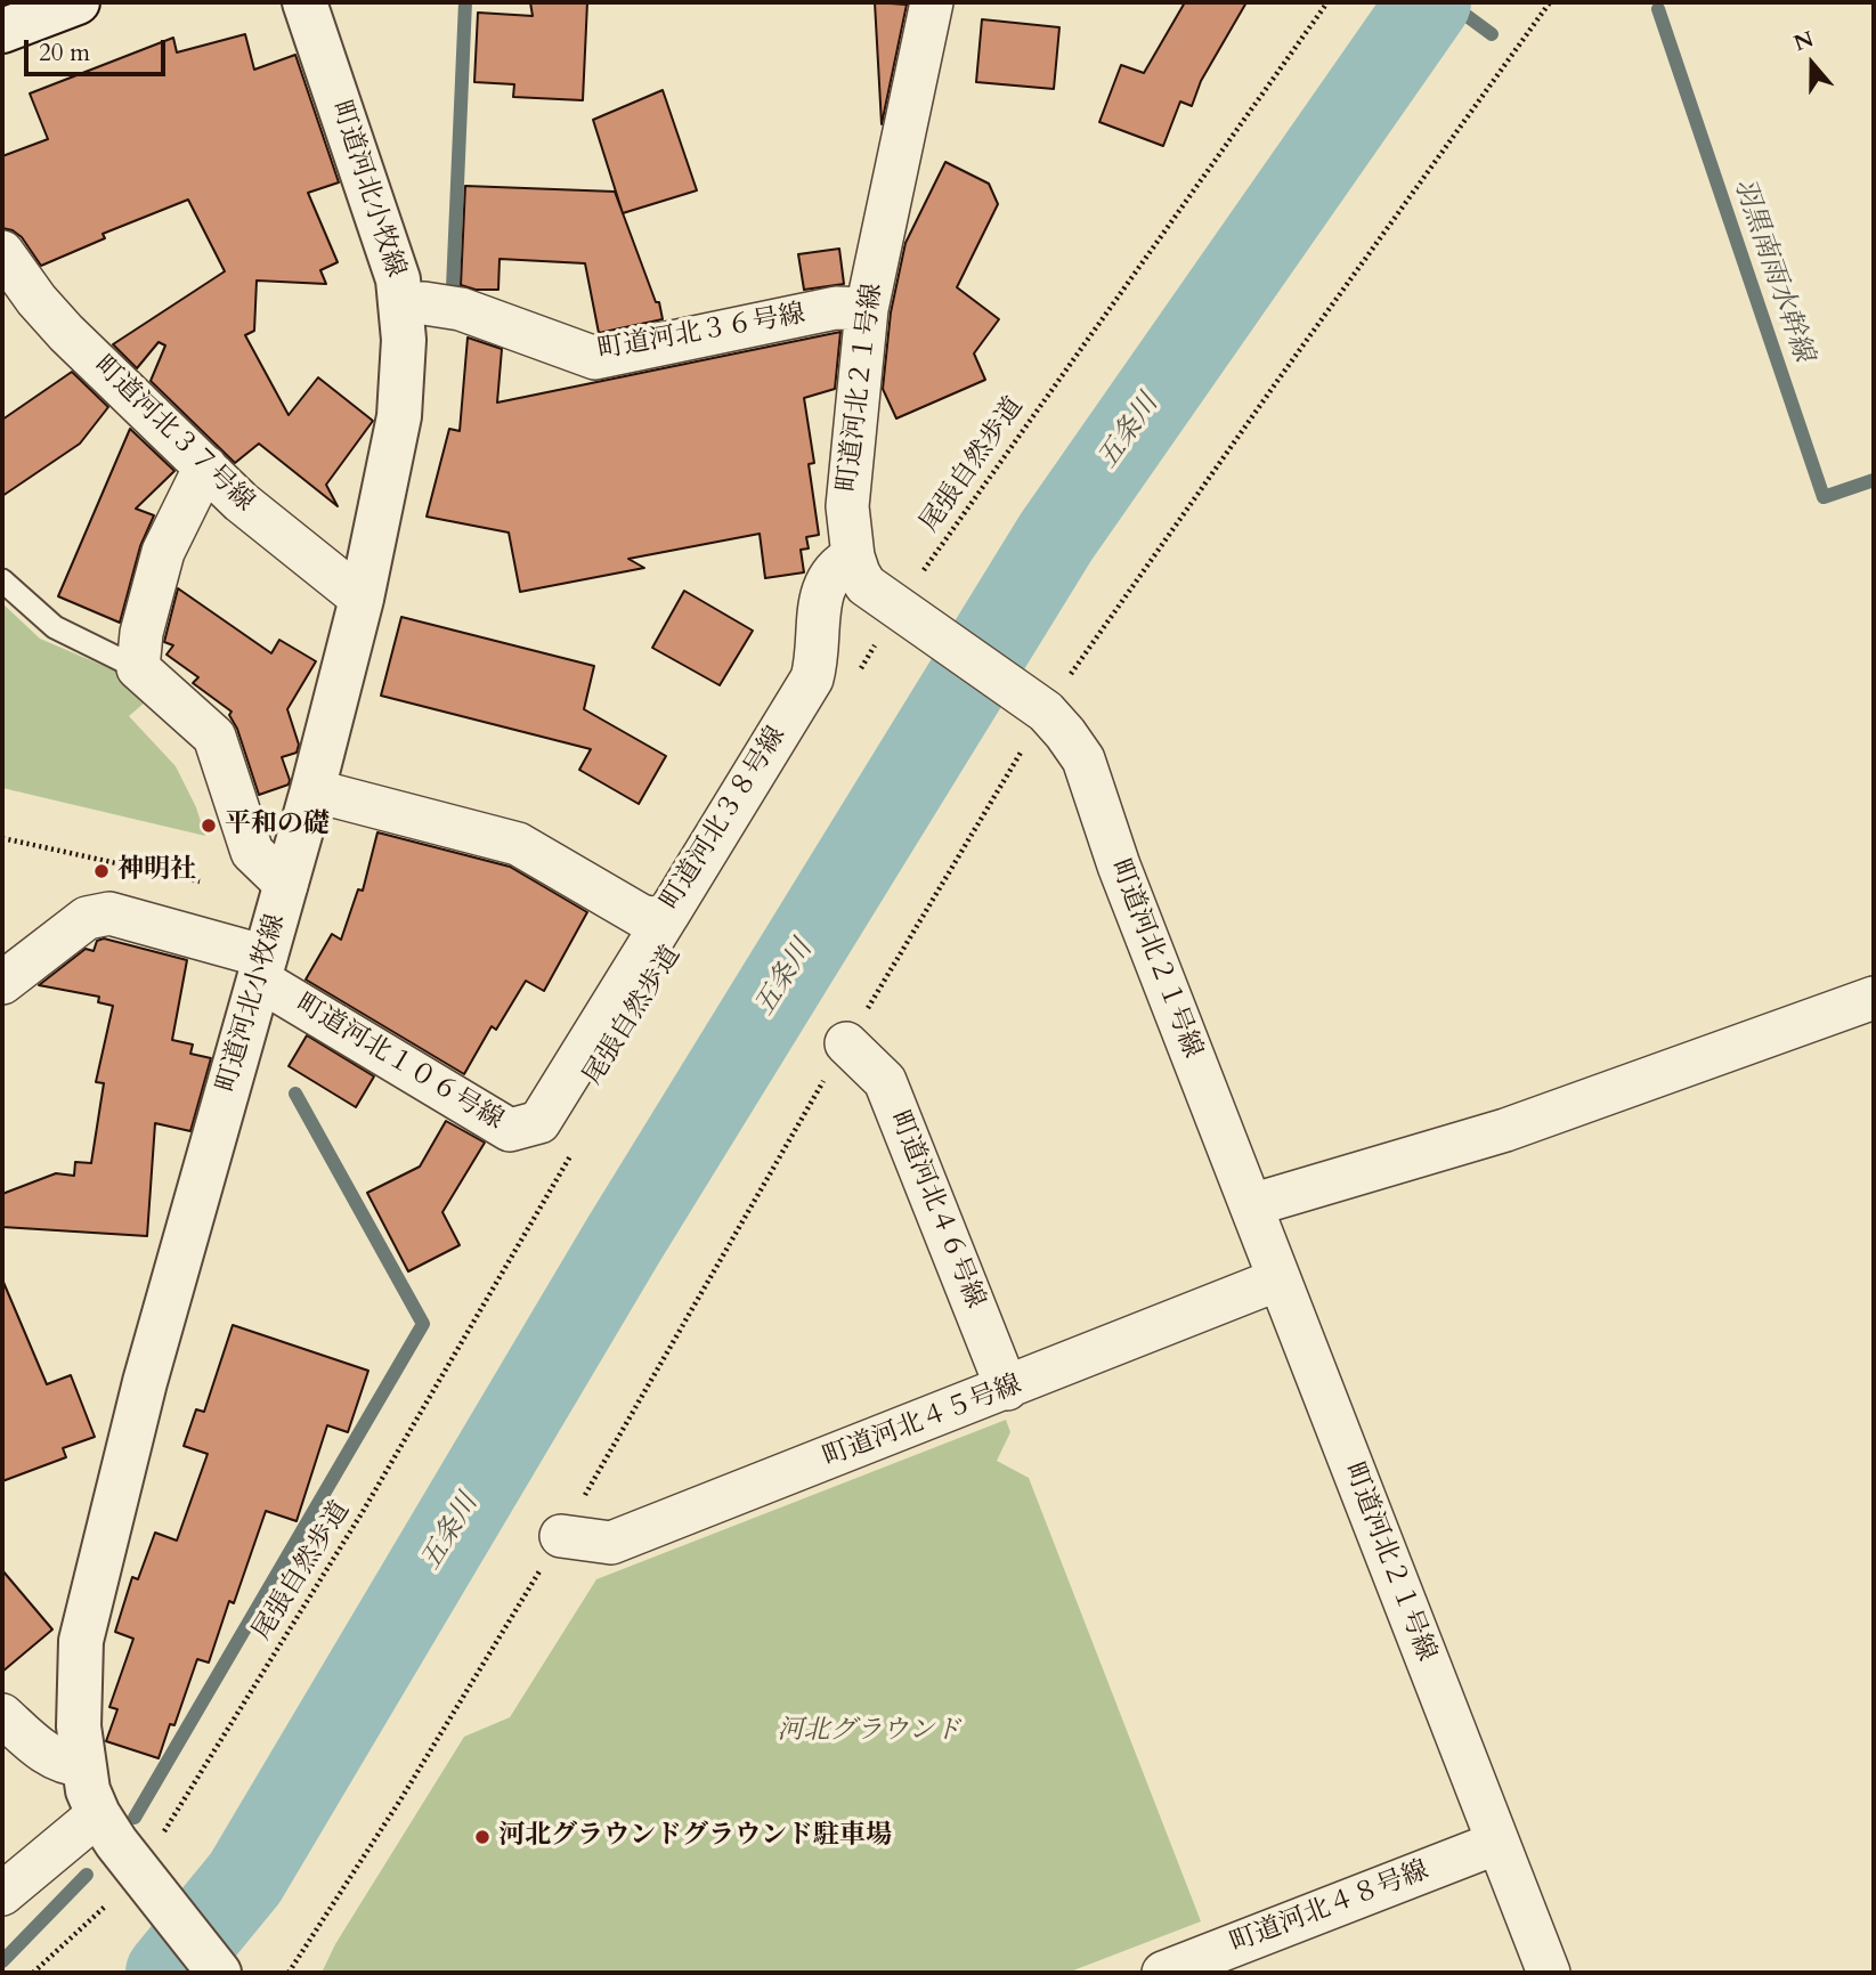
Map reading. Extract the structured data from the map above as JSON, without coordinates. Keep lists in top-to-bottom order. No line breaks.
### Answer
{"streets":{"street":["町道河北小牧線","町道河北３６号線","町道河北２１号線","町道河北３７号線","町道河北３８号線","町道河北１０６号線","町道河北４６号線","町道河北４５号線","町道河北４８号線"],"path":["尾張自然歩道"]},"crossings":[["町道河北小牧線","町道河北３６号線"],["町道河北小牧線","町道河北３７号線"],["町道河北小牧線","尾張自然歩道"],["町道河北小牧線","町道河北３８号線"],["町道河北小牧線","町道河北１０６号線"],["町道河北３６号線","町道河北２１号線"],["町道河北２１号線","尾張自然歩道"],["町道河北２１号線","町道河北３８号線"],["町道河北２１号線","町道河北４５号線"],["町道河北２１号線","町道河北４８号線"],["町道河北３８号線","町道河北１０６号線"],["町道河北４６号線","町道河北４５号線"]],"water":["羽黒南雨水幹線","五条川"],"parks":["河北グラウンド"],"places":["平和の礎","神明社","河北グラウンドグラウンド駐車場"],"scale_bar":"20 m","north":"top"}
